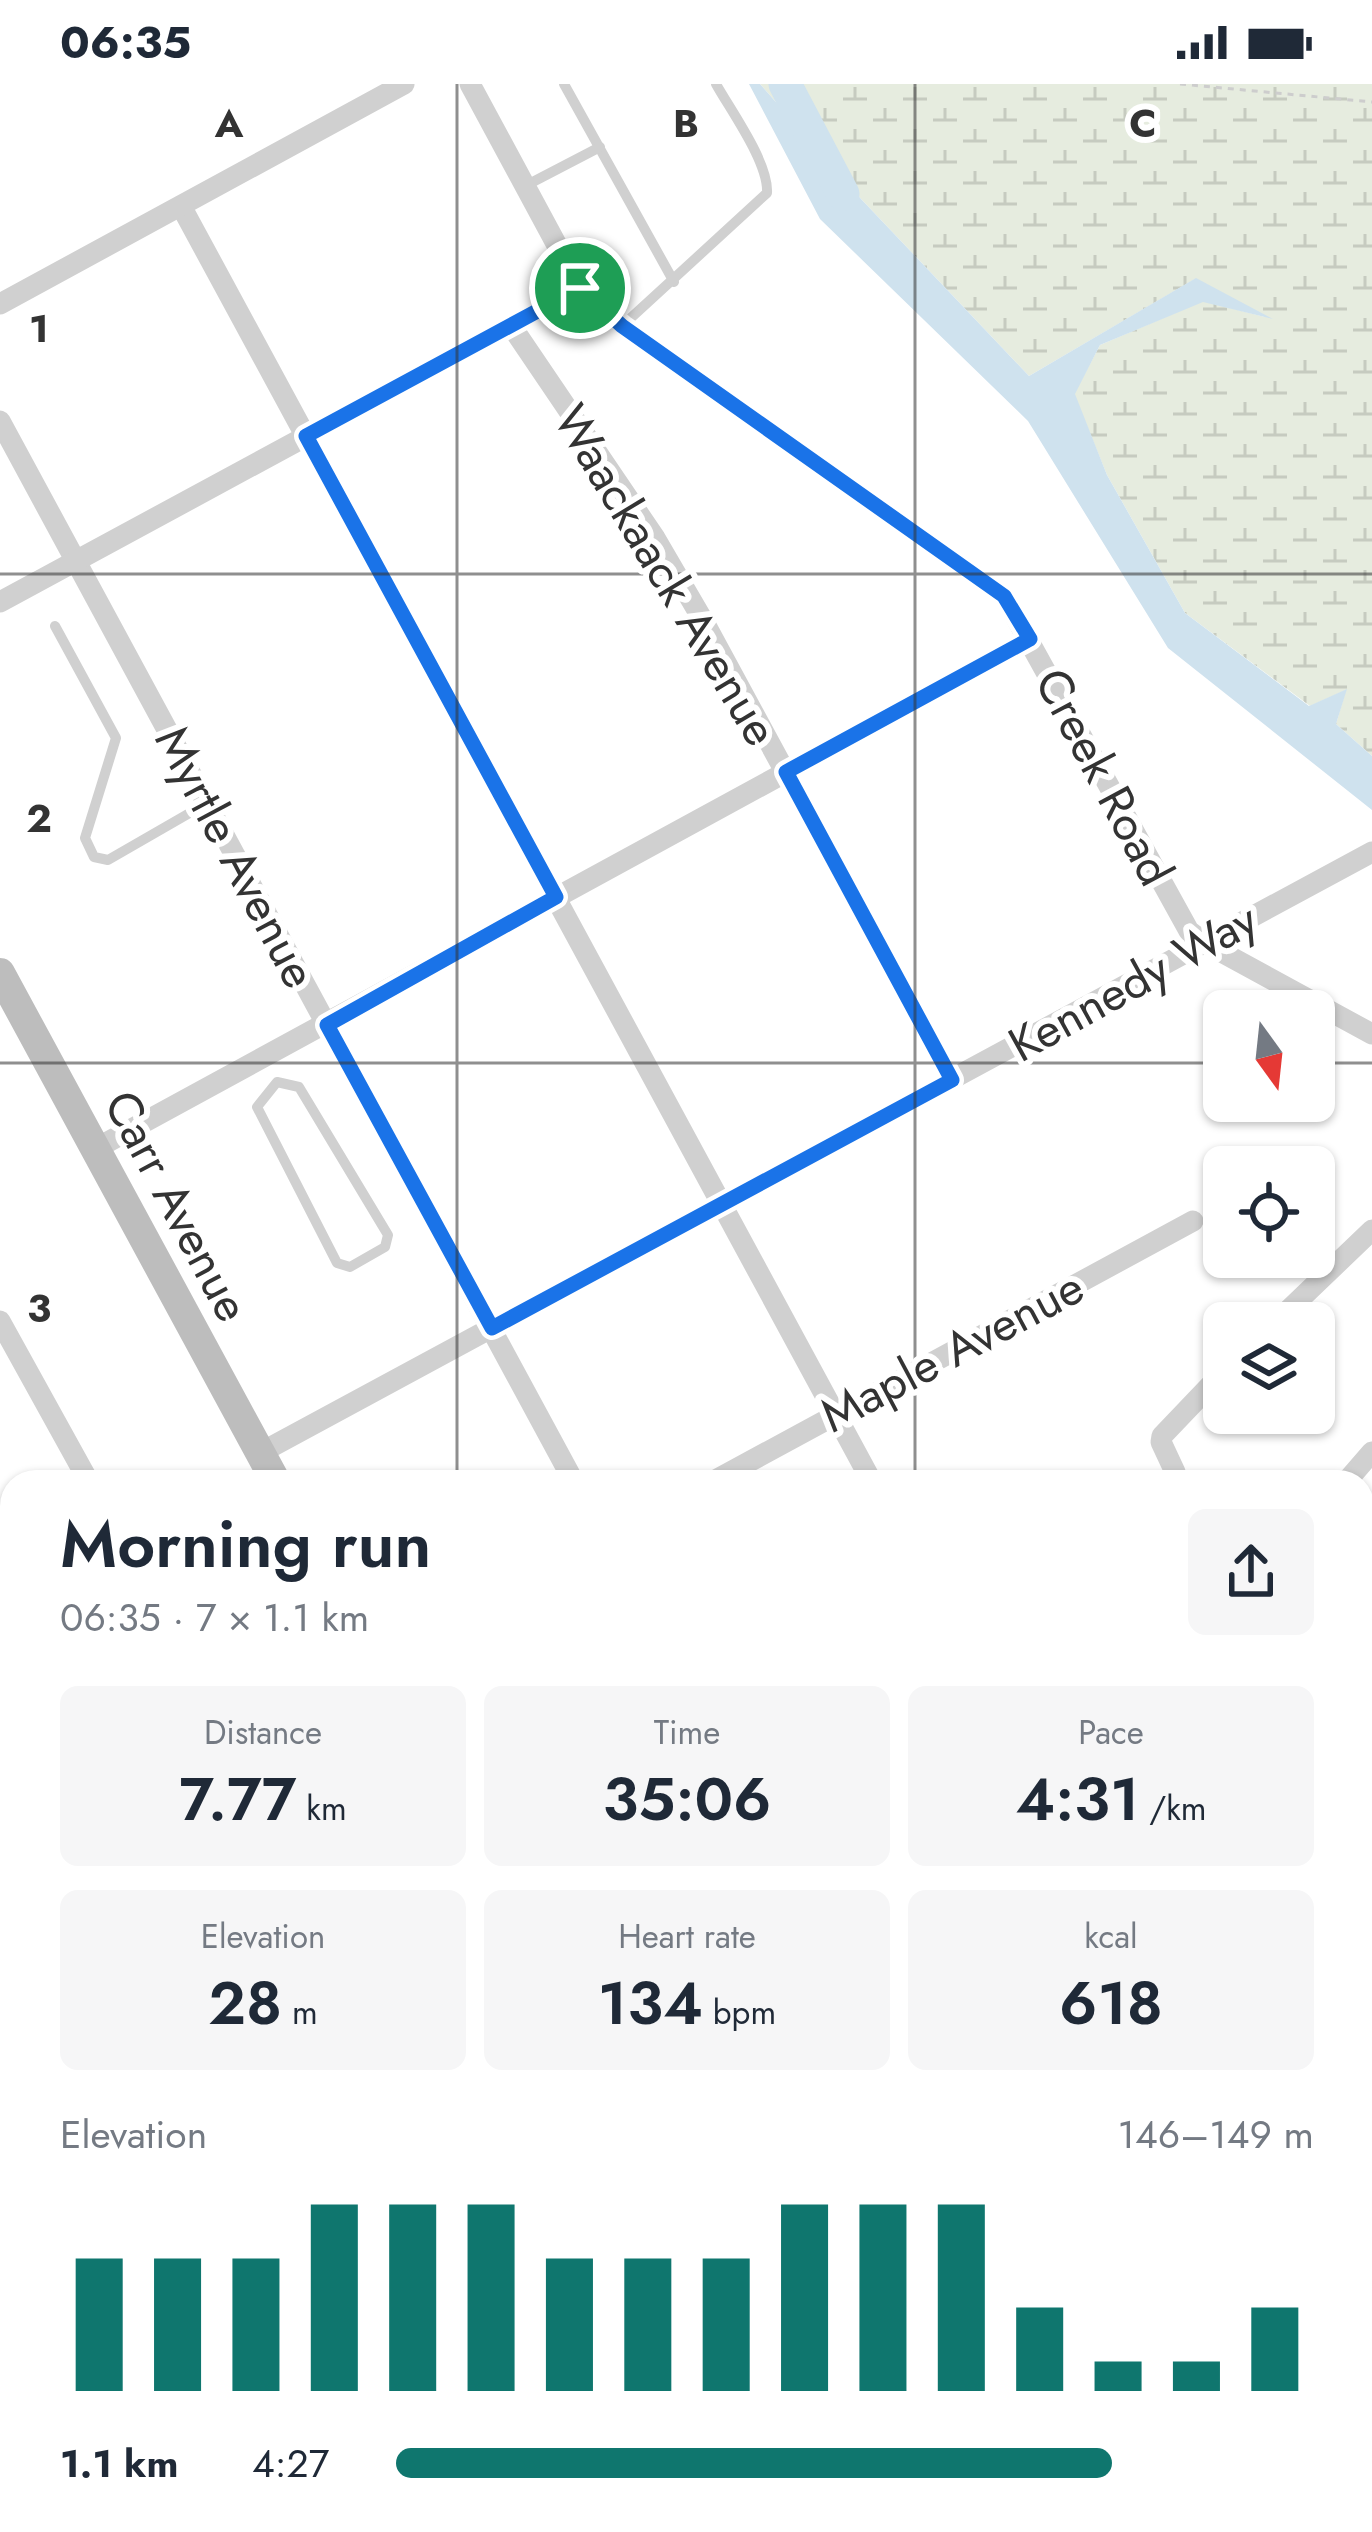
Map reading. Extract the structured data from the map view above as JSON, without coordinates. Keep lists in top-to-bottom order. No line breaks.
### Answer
{"streets":{"street":["Waackaack Avenue","Creek Road","Myrtle Avenue","Kennedy Way","Carr Avenue","Maple Avenue"]},"crossings":[["Waackaack Avenue","Kennedy Way"],["Creek Road","Kennedy Way"],["Myrtle Avenue","Kennedy Way"],["Kennedy Way","Carr Avenue"]],"north":"bottom","page":{"status":"06:35","heading":["Morning run","06:35 · 7 × 1.1 km"],"stats":[["Distance","7.77 km"],["Time","35:06"],["Pace","4:31 /km"],["Elevation","28 m"],["Heart rate","134 bpm"],["kcal","618"]],"chart":["Elevation","146–149 m"],"list":[{"name":"1.1 km","note":"4:27"}]},"grid":{"columns":["A","B","C"],"rows":["1","2","3"]}}
